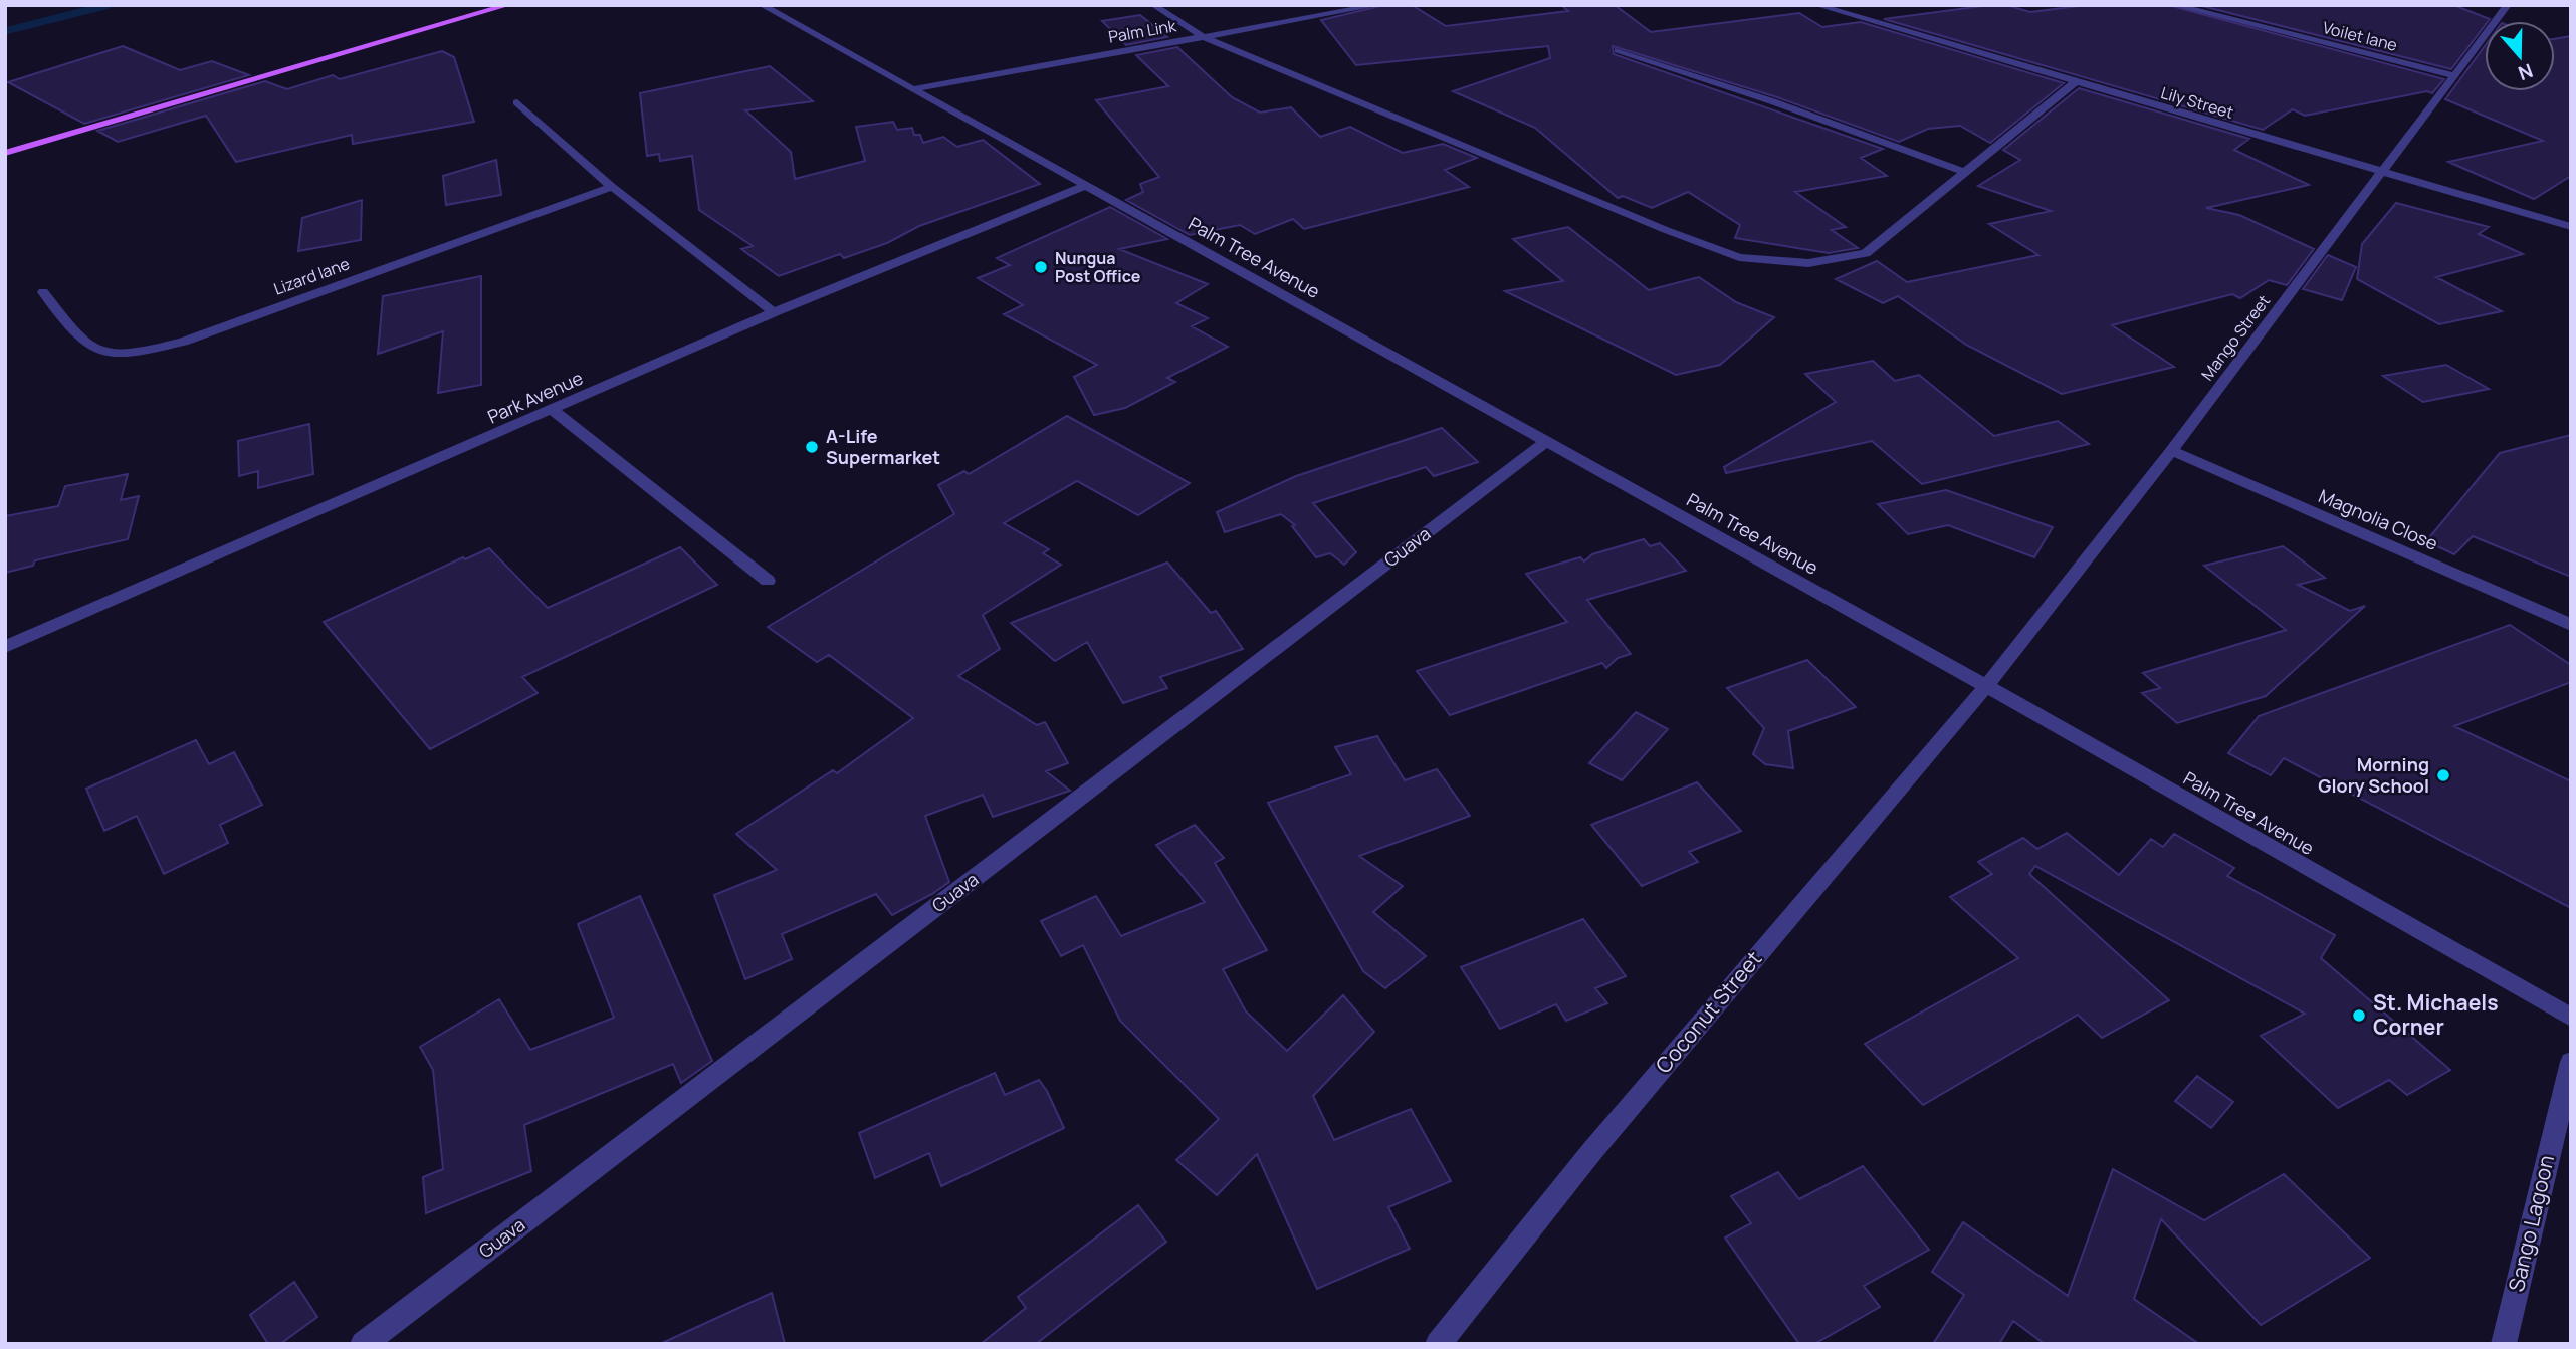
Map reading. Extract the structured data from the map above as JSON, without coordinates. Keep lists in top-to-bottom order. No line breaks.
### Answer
{"streets":{"street":["Palm Link","Voilet lane","Lily Street","Palm Tree Avenue","Lizard lane","Mango Street","Park Avenue","Magnolia Close","Guava","Coconut Street","Sango Lagoon"]},"crossings":[["Palm Link","Palm Tree Avenue"],["Voilet lane","Mango Street"],["Lily Street","Mango Street"],["Palm Tree Avenue","Mango Street"],["Palm Tree Avenue","Park Avenue"],["Palm Tree Avenue","Guava"],["Palm Tree Avenue","Coconut Street"],["Mango Street","Magnolia Close"],["Mango Street","Coconut Street"]],"places":["Nungua Post Office","A-Life Supermarket","Morning Glory School","St. Michaels Corner"],"north":"bottom"}
